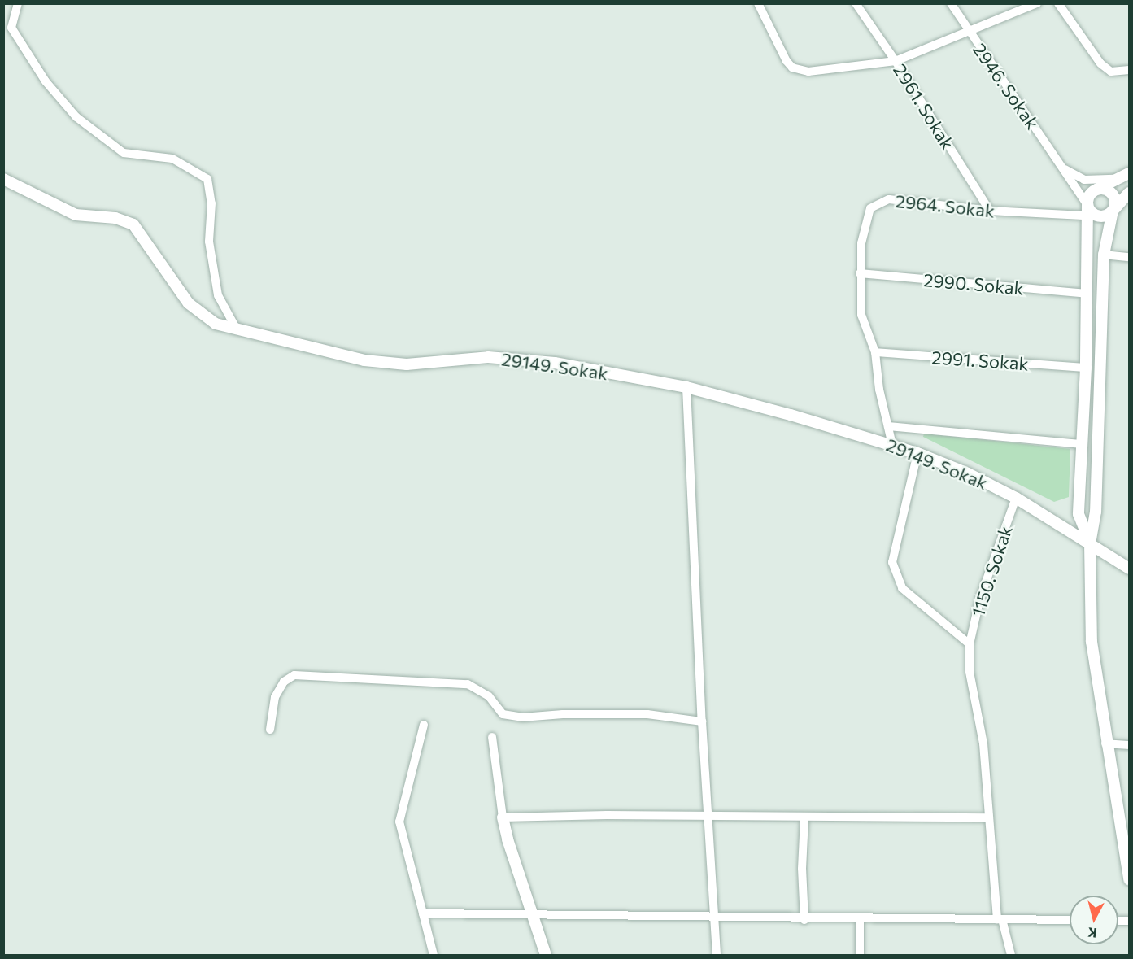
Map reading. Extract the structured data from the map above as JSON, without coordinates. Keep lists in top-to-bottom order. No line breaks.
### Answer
{"streets":{"street":["2946. Sokak","2961. Sokak","2964. Sokak","2990. Sokak","2991. Sokak","29149. Sokak","1150. Sokak"]},"crossings":[["2946. Sokak","2964. Sokak"],["2961. Sokak","2964. Sokak"],["2964. Sokak","2990. Sokak"],["2964. Sokak","2991. Sokak"],["2964. Sokak","29149. Sokak"],["29149. Sokak","1150. Sokak"]],"north":"bottom"}
